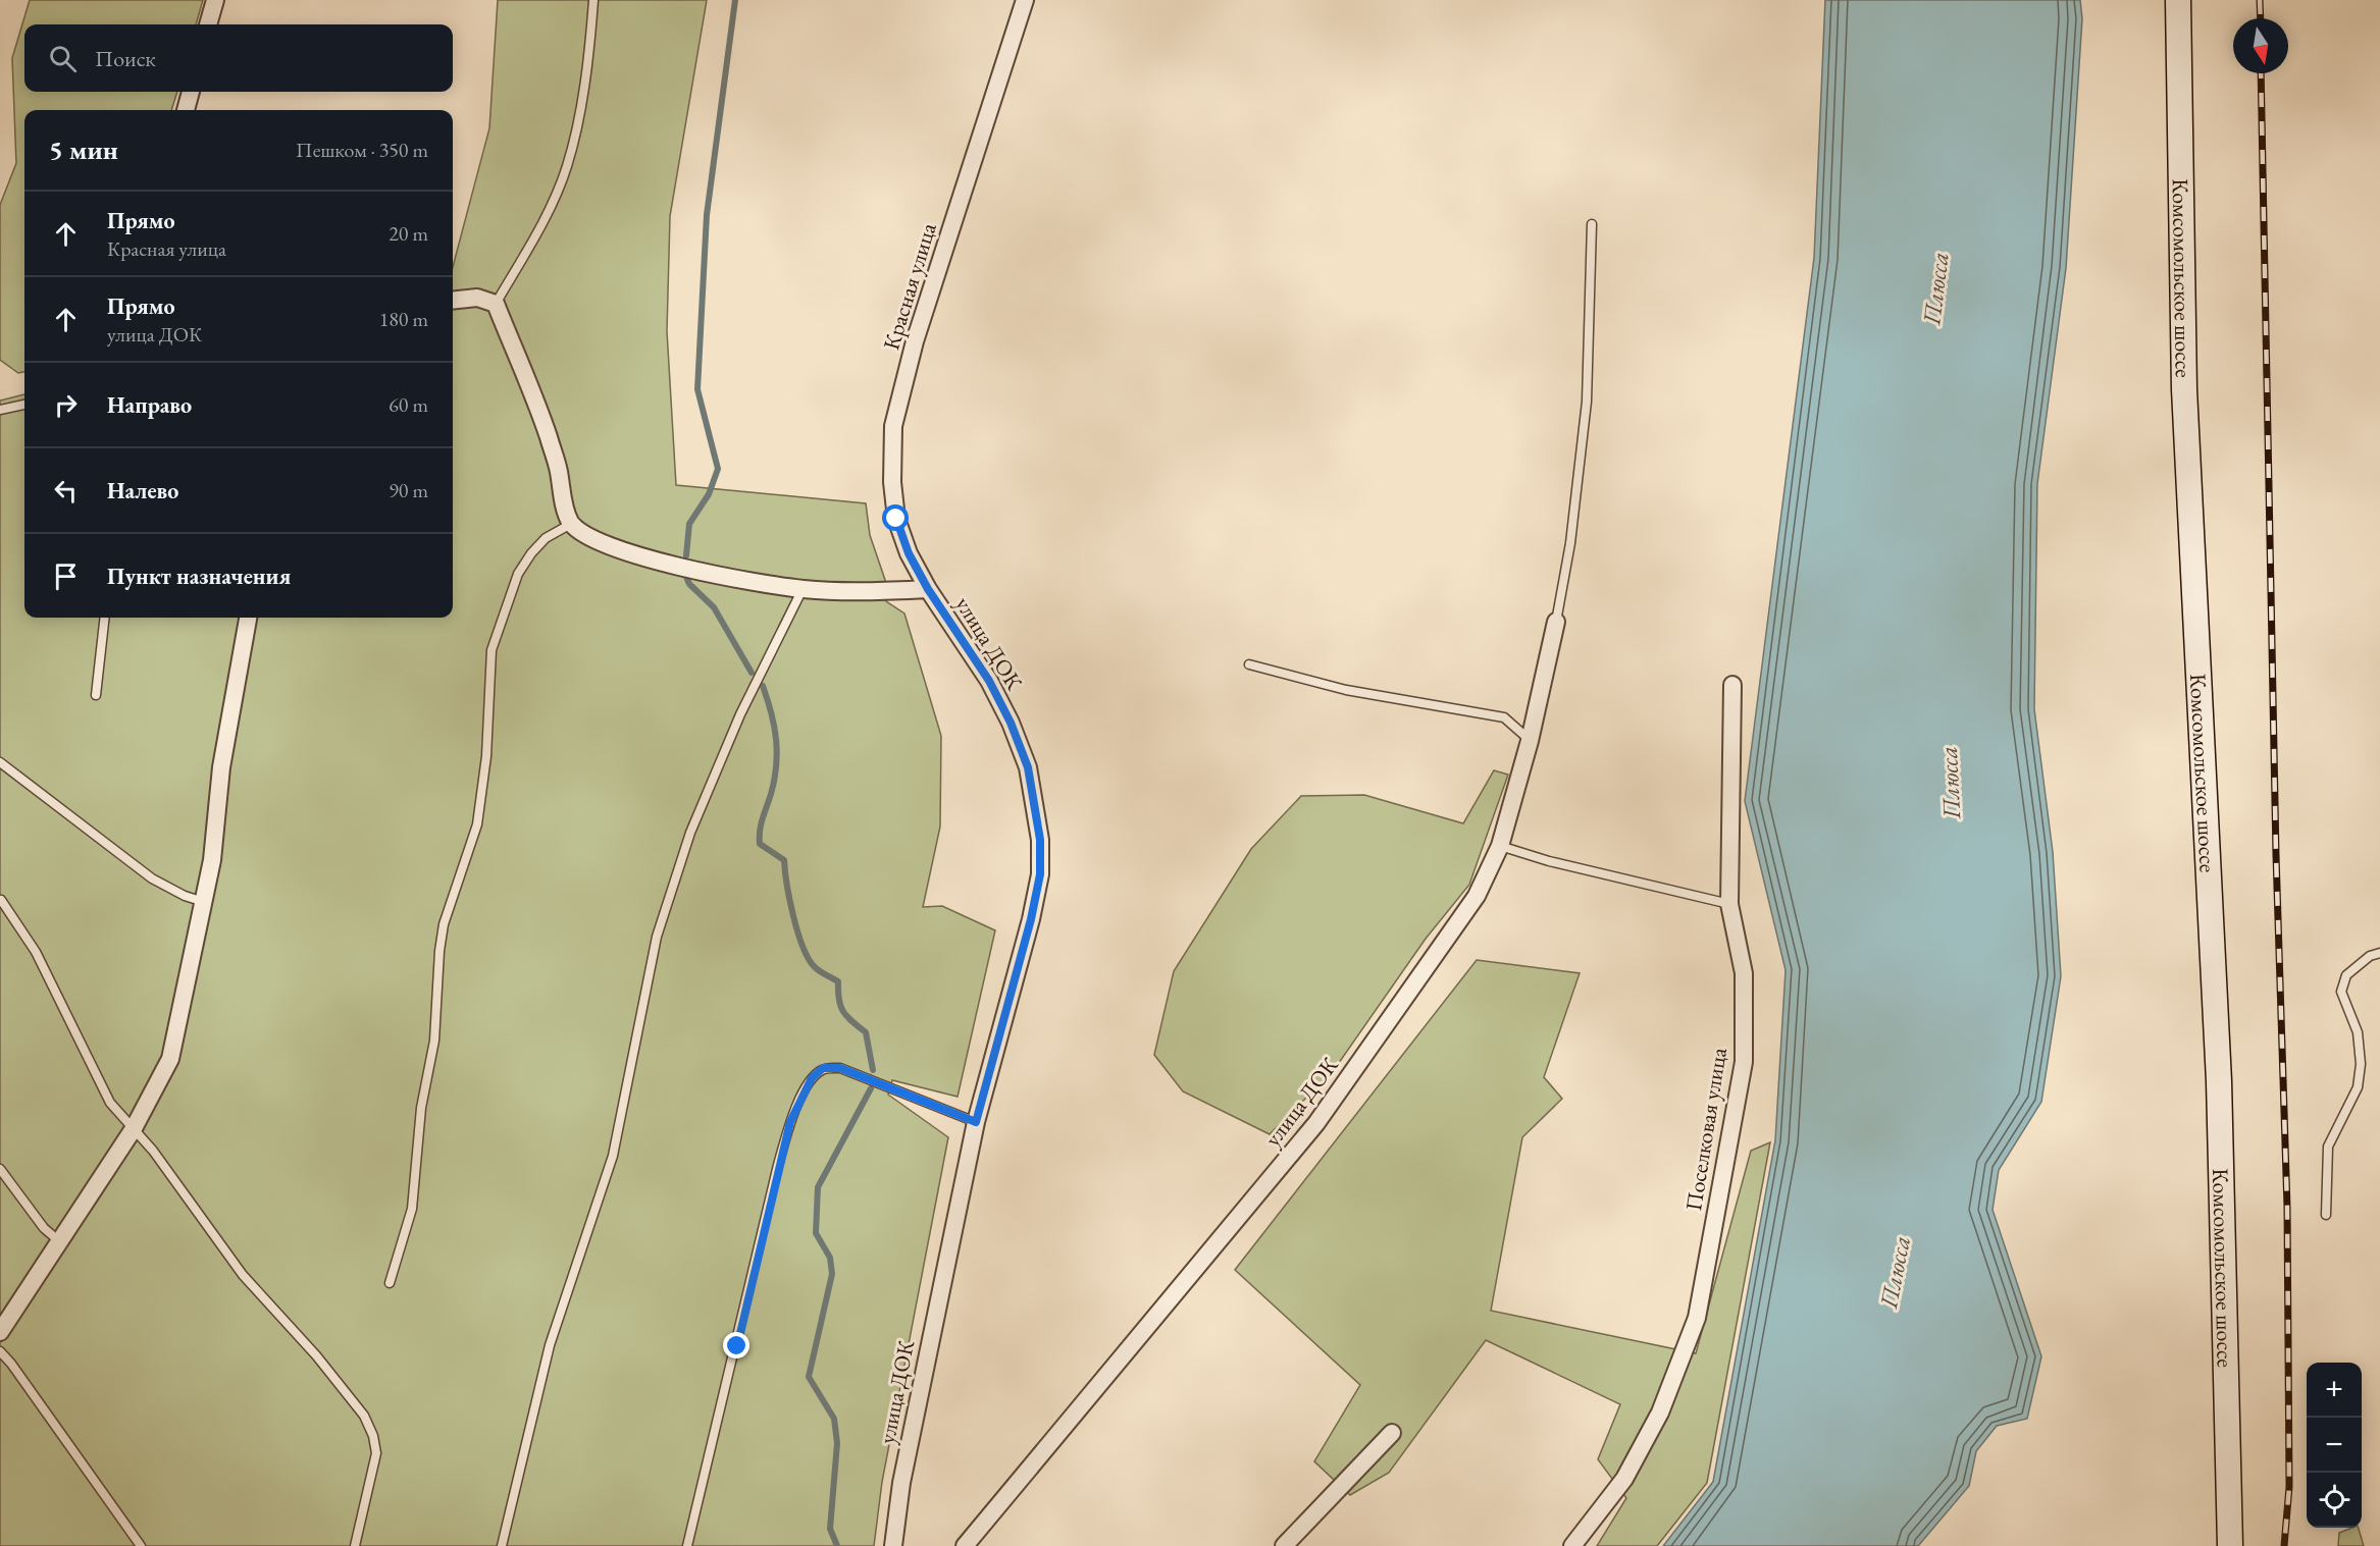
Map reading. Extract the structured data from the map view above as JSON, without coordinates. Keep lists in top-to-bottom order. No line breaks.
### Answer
{"streets":{"main road":["Комсомольское шоссе"],"street":["Красная улица","улица ДОК","Поселковая улица"]},"crossings":[["Красная улица","улица ДОК"]],"water":["Плюсса"],"north":"bottom","page":{"search":"Поиск","heading":["5 мин","Пешком · 350 m"],"list":[["Прямо","Красная улица","20 m"],["Прямо","улица ДОК","180 m"],["Направо","60 m"],["Налево","90 m"],"Пункт назначения"],"map_buttons":["+","−"]}}
